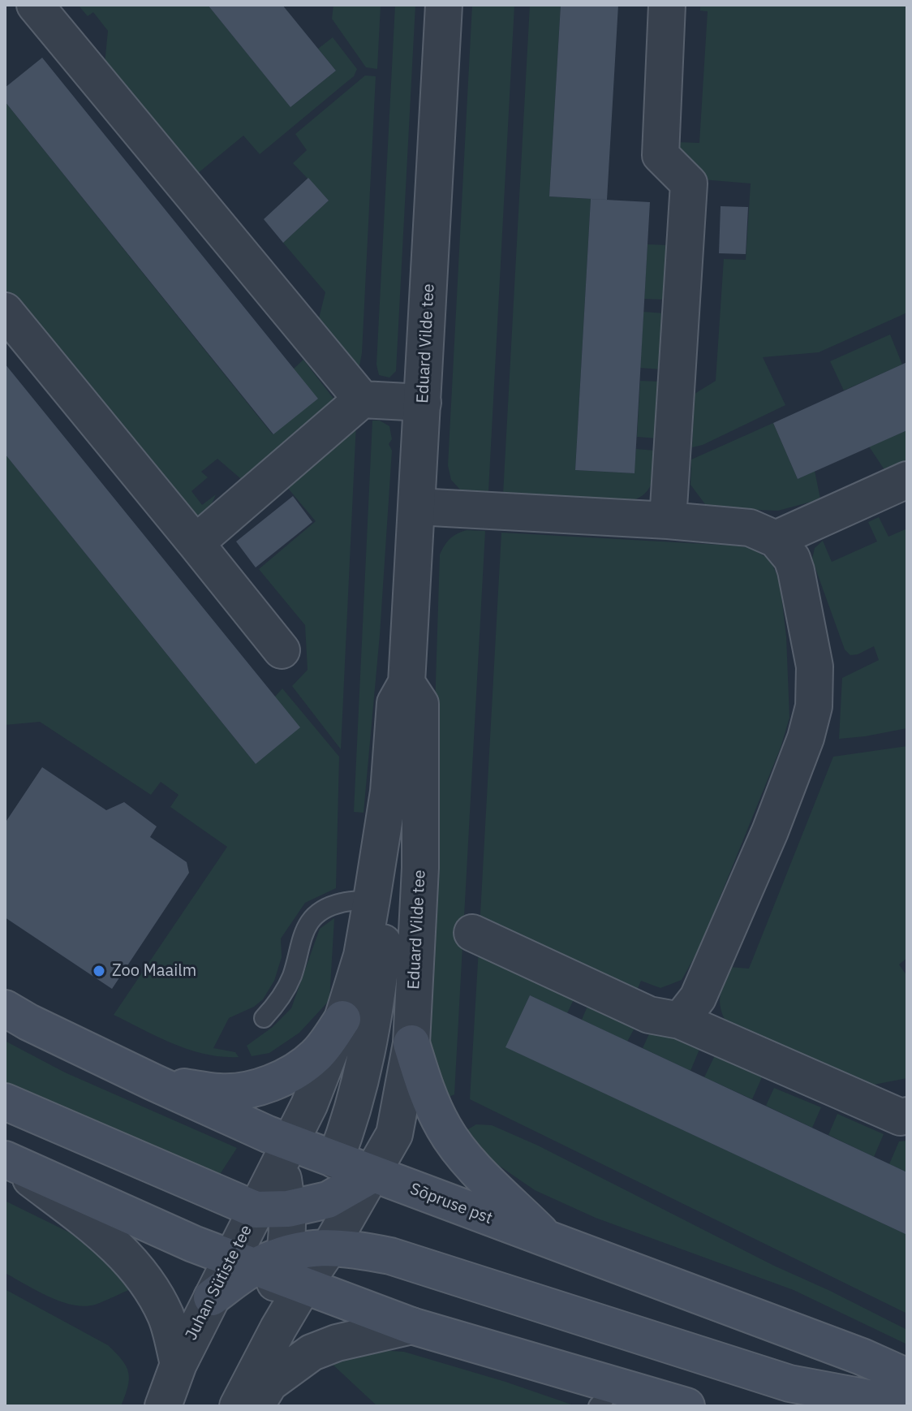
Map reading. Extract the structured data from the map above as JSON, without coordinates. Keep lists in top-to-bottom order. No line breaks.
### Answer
{"streets":{"main road":["Sõpruse pst"],"street":["Eduard Vilde tee","Juhan Sütiste tee"]},"crossings":[["Eduard Vilde tee","Sõpruse pst"],["Eduard Vilde tee","Juhan Sütiste tee"]],"places":["Zoo Maailm"]}
